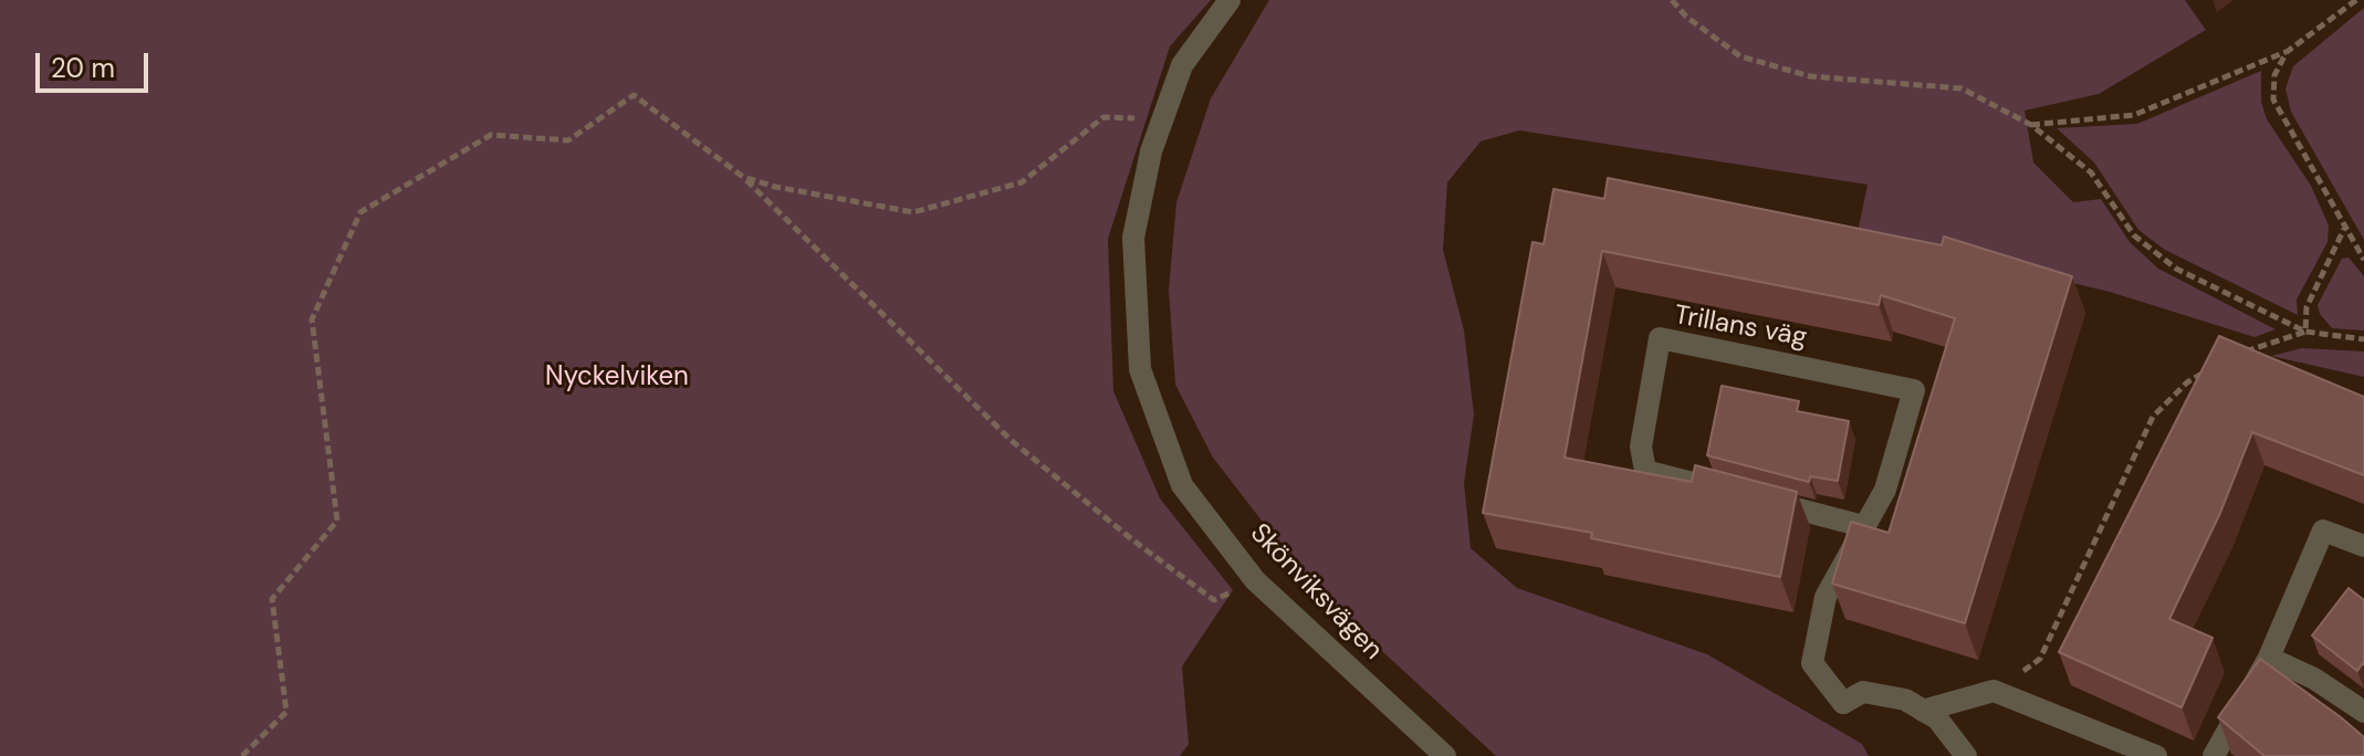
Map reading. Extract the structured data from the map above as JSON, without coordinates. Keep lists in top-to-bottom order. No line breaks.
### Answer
{"streets":{"street":["Trillans väg","Skönviksvägen"]},"parks":["Nyckelviken"],"scale_bar":"20 m"}
